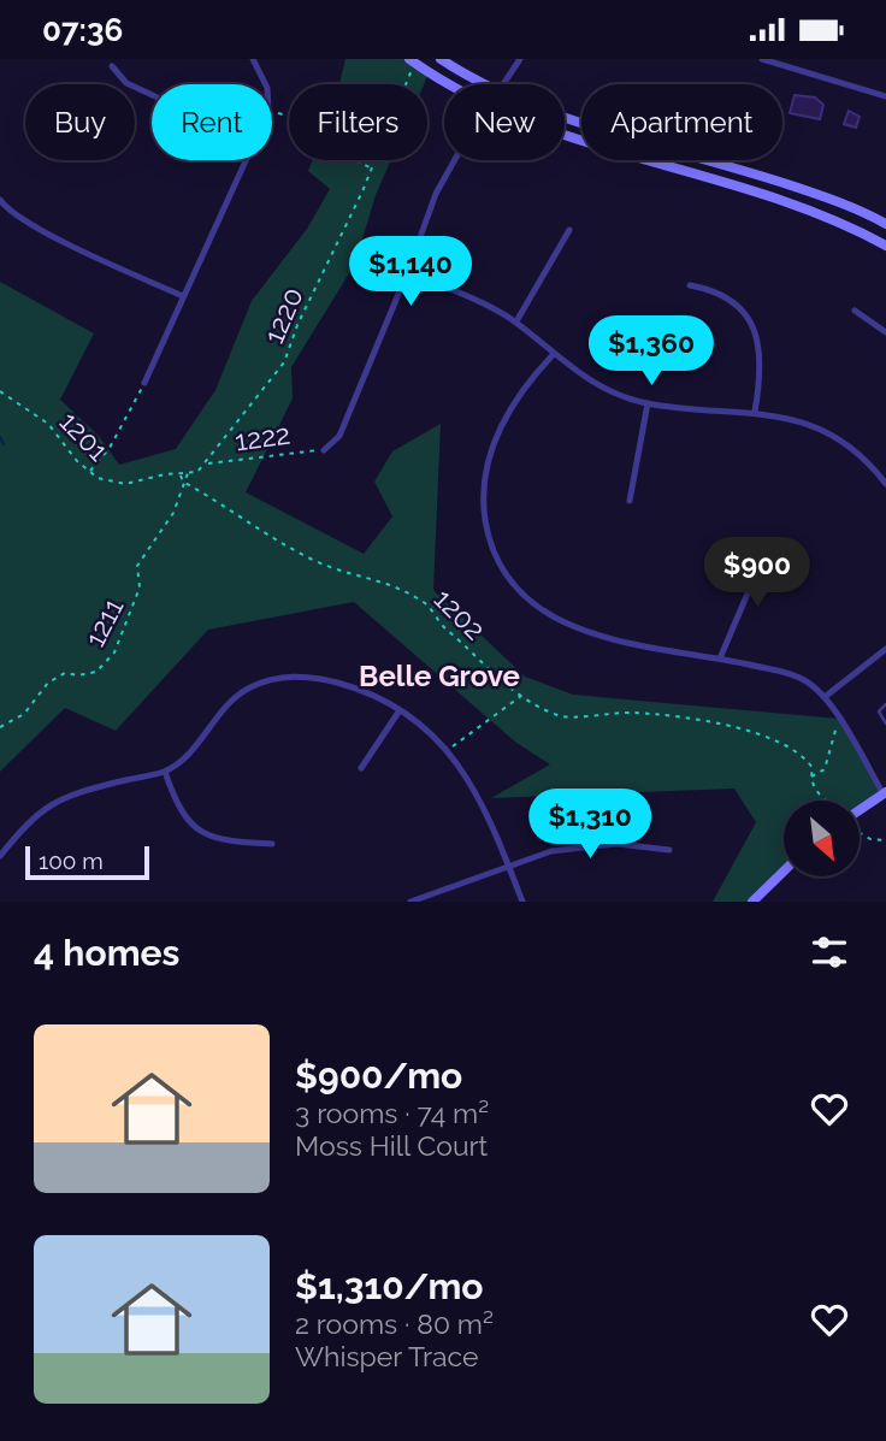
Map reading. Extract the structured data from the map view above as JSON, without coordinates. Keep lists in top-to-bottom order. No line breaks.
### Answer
{"streets":{"path":["1220","1201","1222","1202","1211"]},"crossings":[["1220","1201"],["1220","1222"],["1201","1202"],["1201","1211"],["1202","1211"]],"districts":["Belle Grove"],"scale_bar":"100 m","north":"bottom right","page":{"status":"07:36","chip":["Buy","Rent","Filters","New","Apartment"],"price":["$1,140","$1,360","$900","$1,310"],"scale":"100 m","heading":"4 homes","list":[{"name":"$900/mo","note":"3 rooms · 74 m² · Moss Hill Court"},{"name":"$1,310/mo","note":"2 rooms · 80 m² · Whisper Trace"}]}}
